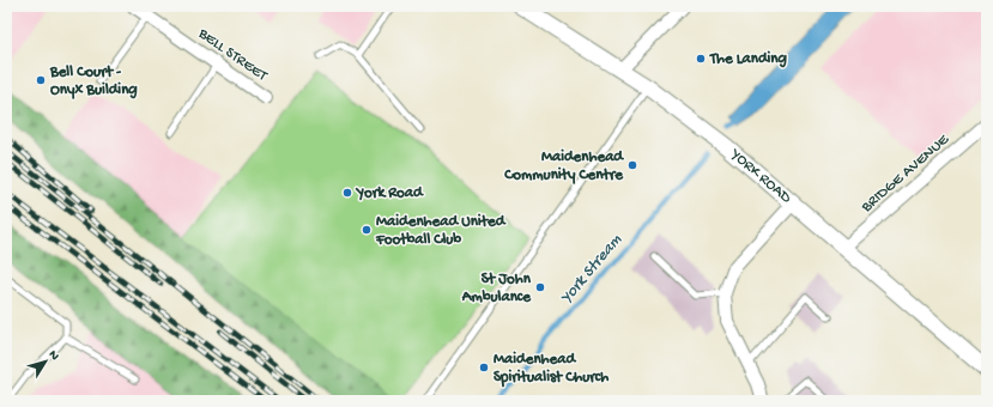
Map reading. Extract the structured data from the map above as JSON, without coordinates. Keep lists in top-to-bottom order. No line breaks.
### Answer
{"streets":{"street":["BELL STREET","BRIDGE AVENUE","YORK ROAD"]},"crossings":[["BRIDGE AVENUE","YORK ROAD"]],"water":["York Stream"],"places":["The Landing","Bell Court - Onyx Building","Maidenhead Community Centre","York Road","Maidenhead United Football Club","St John Ambulance","Maidenhead Spiritualist Church"],"north":"top right"}
